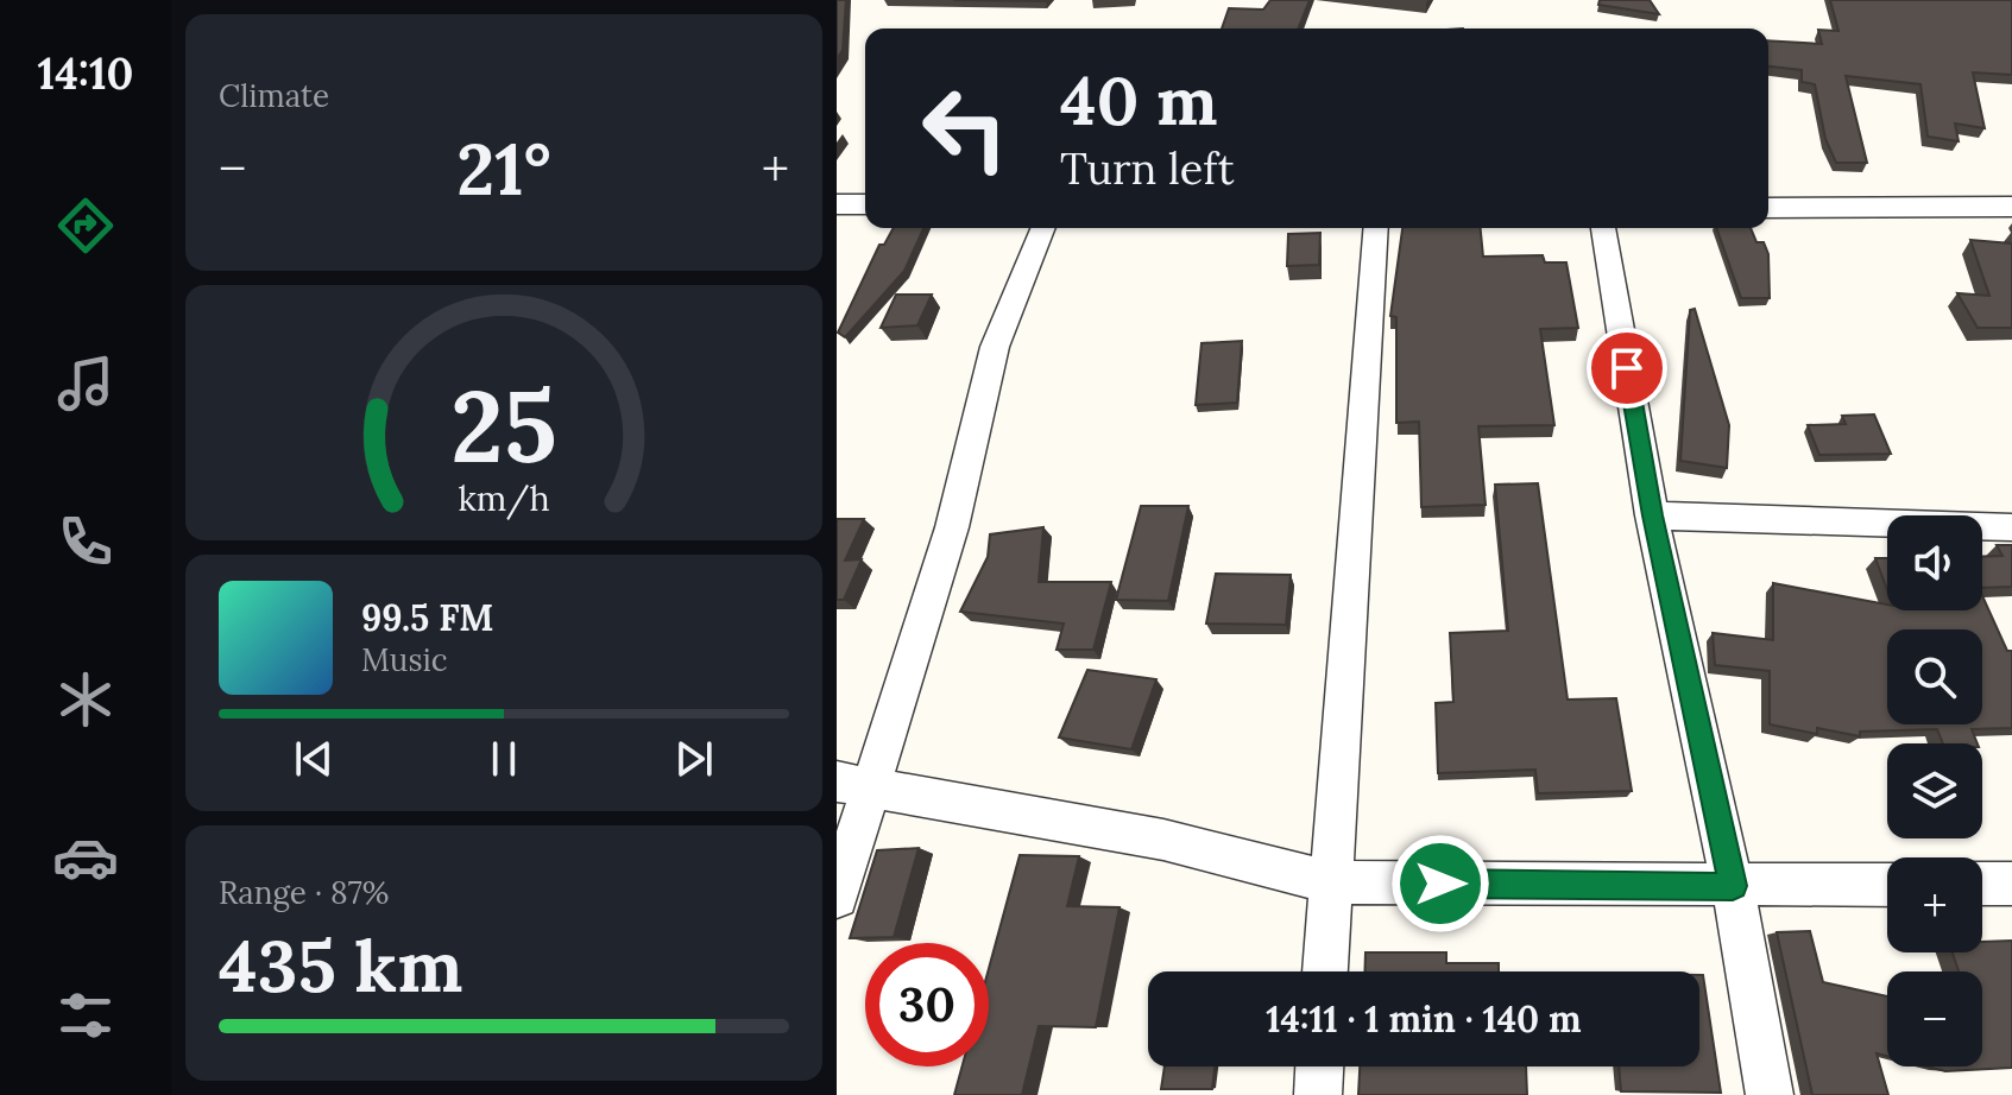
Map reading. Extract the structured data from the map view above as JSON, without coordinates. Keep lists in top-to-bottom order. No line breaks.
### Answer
{"page":{"tabs":"14:10","tile":["Climate",["Range · 87%","435 km"]],"turn":["40 m","Turn left"],"heat":["−","21°","+"],"map_buttons":["+","−"],"song":["99.5 FM","Music"],"limit":"30","trip":"14:11 · 1 min · 140 m","gauge":["25","km/h"]}}
